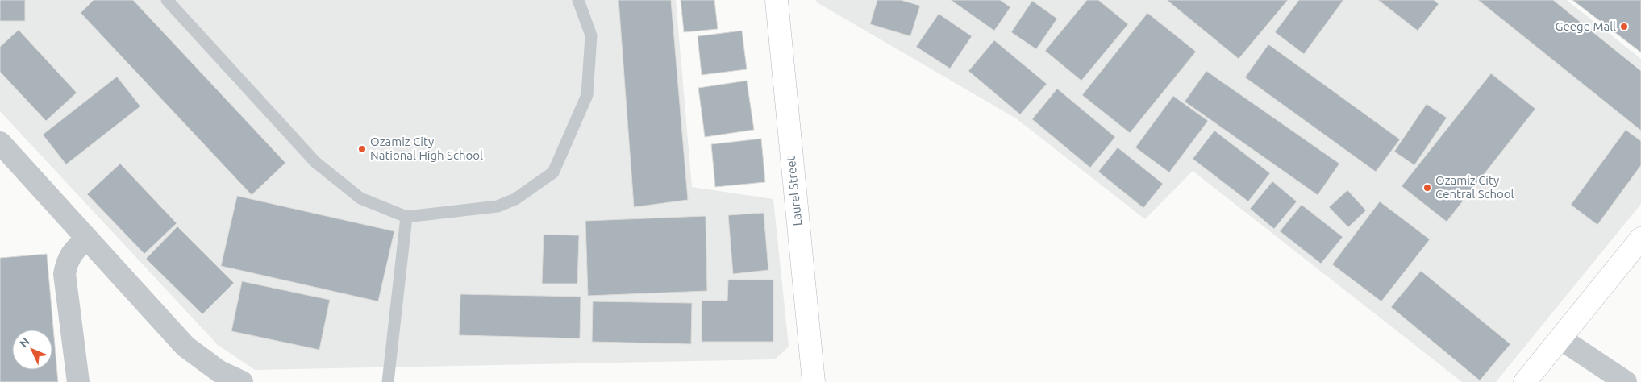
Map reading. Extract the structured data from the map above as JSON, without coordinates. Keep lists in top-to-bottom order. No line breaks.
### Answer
{"streets":{"street":["Laurel Street"]},"places":["Geege Mall","Ozamiz City National High School","Ozamiz City Central School"],"north":"top left"}
